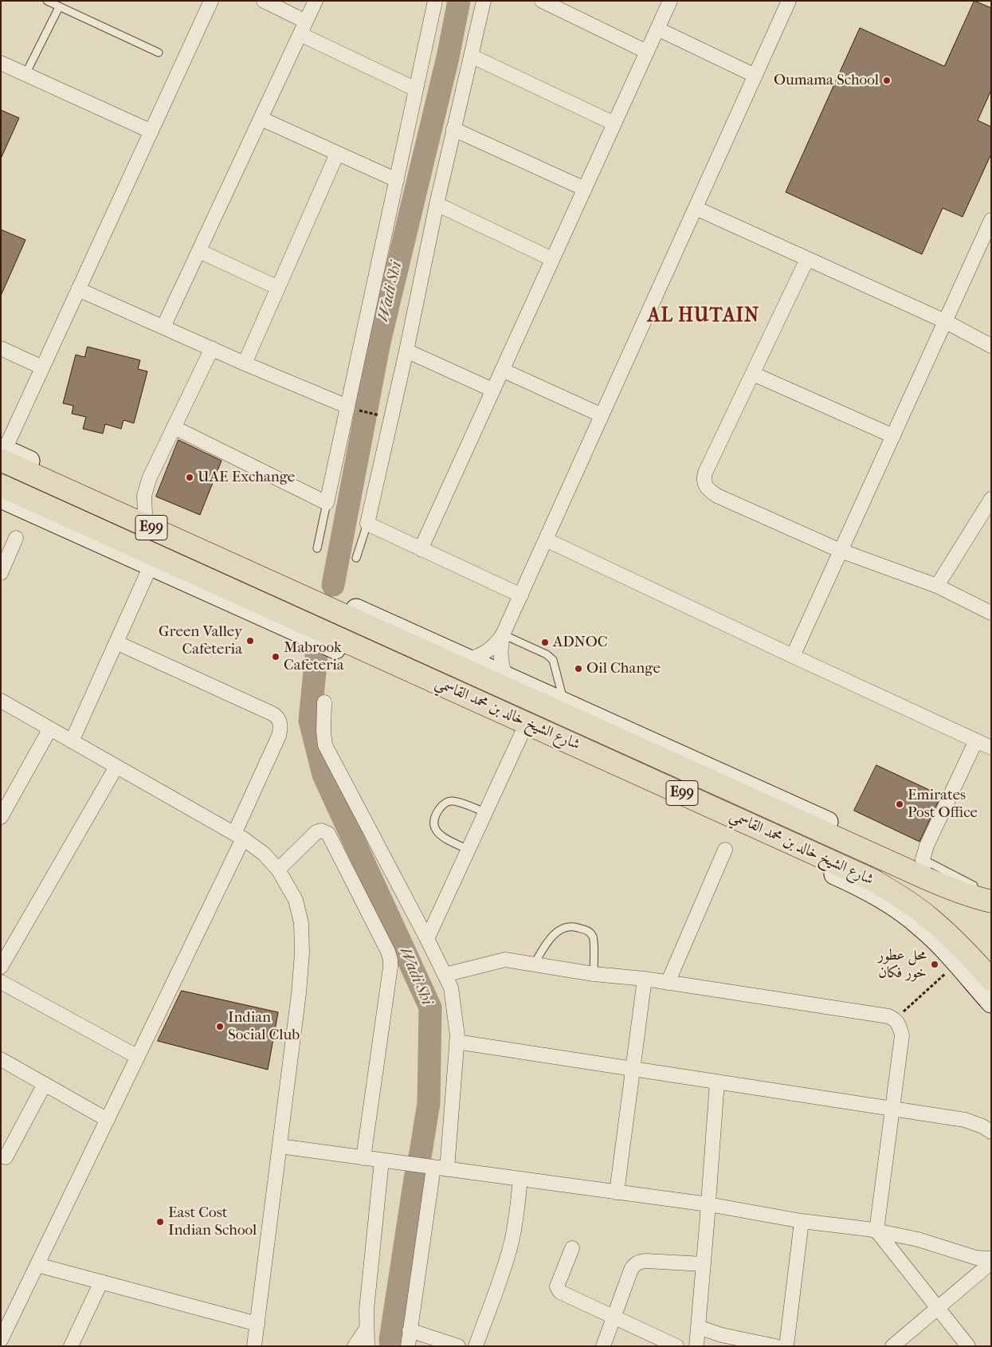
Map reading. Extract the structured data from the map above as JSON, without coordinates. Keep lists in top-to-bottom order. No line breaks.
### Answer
{"streets":{"highway":["E99","شارع الشيخ خالد بن محمد القاسمي"]},"districts":["AL HUTAIN"],"water":["Wadi Shi"],"places":["Oumama School","UAE Exchange","Green Valley Cafeteria","ADNOC","Mabrook Cafeteria","Oil Change","Emirates Post Office","محل عطور خور فكان","Indian Social Club","East Cost Indian School"]}
